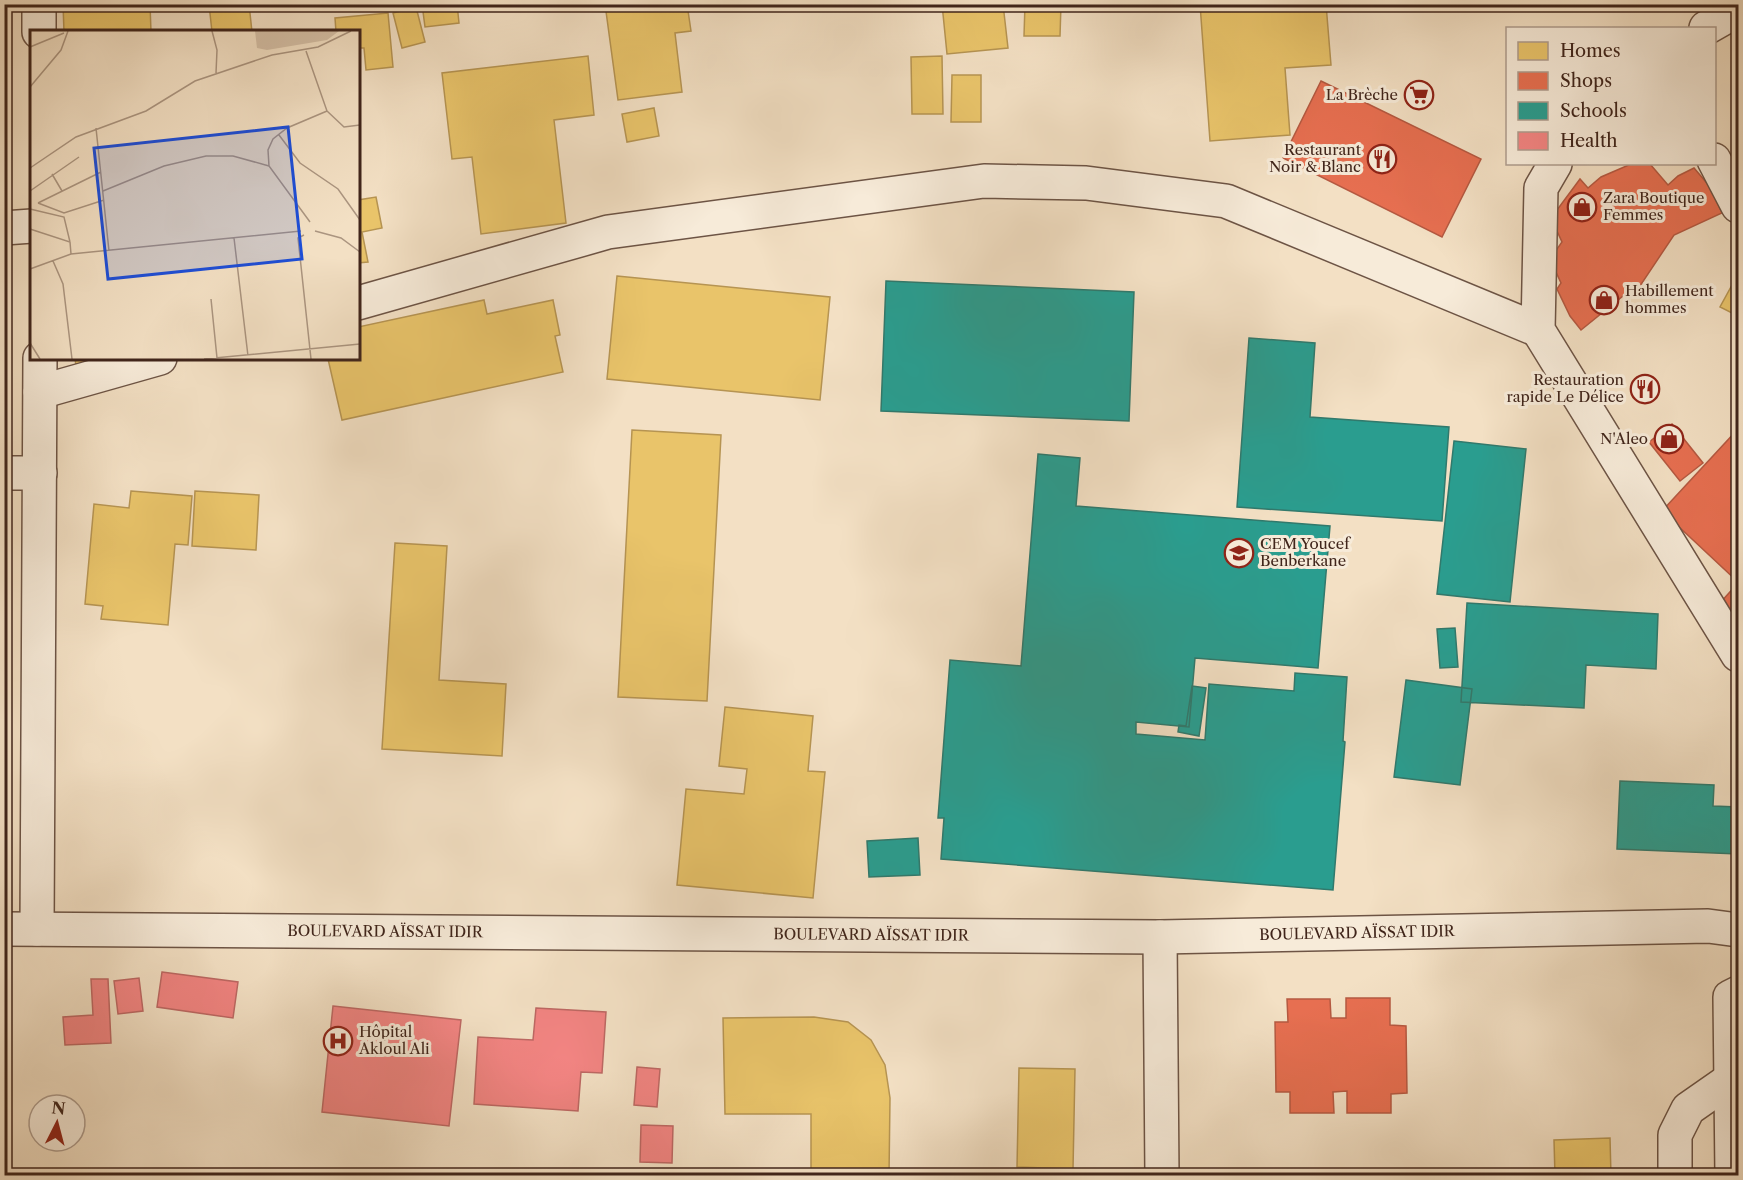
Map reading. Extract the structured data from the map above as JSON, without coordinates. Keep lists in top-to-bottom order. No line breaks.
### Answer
{"streets":{"street":["BOULEVARD AÏSSAT IDIR"]},"places":{"supermarket":["La Brèche"],"restaurant":["Restaurant Noir & Blanc","Restauration rapide Le Délice"],"shop":["Zara Boutique Femmes","Habillement hommes","N'Aleo"],"school or university":["CEM Youcef Benberkane"],"hospital":["Hôpital Akloul Ali"]},"legend":["Homes","Shops","Schools","Health"],"north":"top"}
